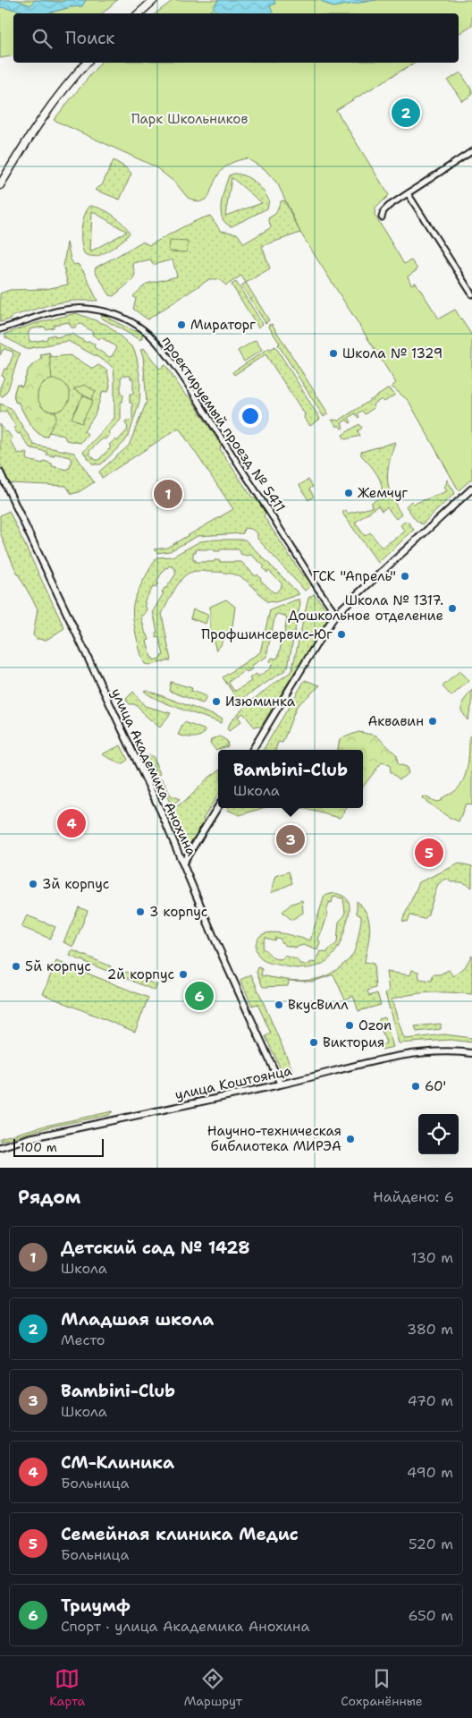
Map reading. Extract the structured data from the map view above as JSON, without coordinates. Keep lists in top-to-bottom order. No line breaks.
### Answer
{"streets":{"street":["проектируемый проезд № 5411","улица Академика Анохина","улица Коштоянца"]},"crossings":[["улица Академика Анохина","улица Коштоянца"]],"parks":["Парк Школьников"],"places":["Мираторг","Школа № 1329","Жемчуг","ГСК \"Апрель\"","Школа № 1317. Дошкольное отделение","Профшинсервис-Юг","Изюминка","Аквавин","3й корпус","3 корпус","5й корпус","2й корпус","ВкусВилл","Ozon","Виктория","60'","Научно-техническая библиотека МИРЭА"],"scale_bar":"100 m","page":{"search":"Поиск","pins":["2","1","4","3","5","6"],"popup":["Bambini-Club","Школа"],"scale":"100 m","heading":["Рядом","Найдено: 6"],"list":[{"mark":"1","name":"Детский сад № 1428","note":"Школа","value":"130 m"},{"mark":"2","name":"Младшая школа","note":"Место","value":"380 m"},{"mark":"3","name":"Bambini-Club","note":"Школа","value":"470 m"},{"mark":"4","name":"СМ-Клиника","note":"Больница","value":"490 m"},{"mark":"5","name":"Семейная клиника Медис","note":"Больница","value":"520 m"},{"mark":"6","name":"Триумф","note":"Спорт · улица Академика Анохина","value":"650 m"}],"nav":["Карта","Маршрут","Сохранённые"]}}
